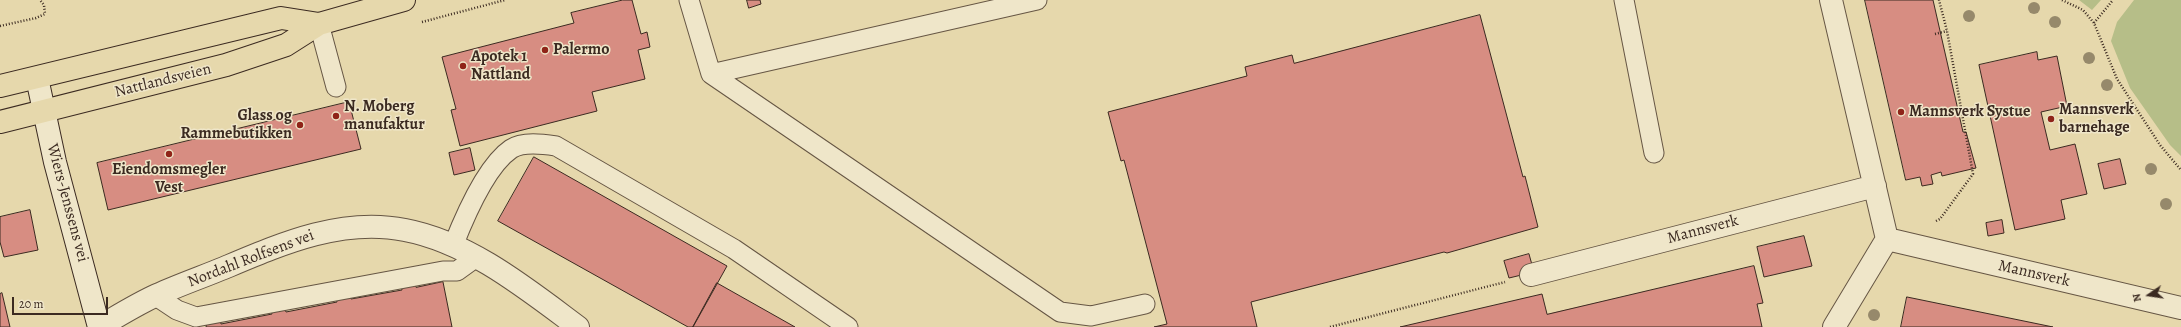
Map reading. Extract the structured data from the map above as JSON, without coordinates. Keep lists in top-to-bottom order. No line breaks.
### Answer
{"streets":{"main road":["Nattlandsveien"],"street":["Wiers-Jenssens vei","Mannsverk","Nordahl Rolfsens vei"]},"crossings":[["Nattlandsveien","Wiers-Jenssens vei"],["Wiers-Jenssens vei","Nordahl Rolfsens vei"]],"places":["Palermo","Apotek 1 Nattland","Mannsverk Systue","N. Moberg manufaktur","Mannsverk barnehage","Glass og Rammebutikken","Eiendomsmegler Vest"],"scale_bar":"20 m","north":"left"}
